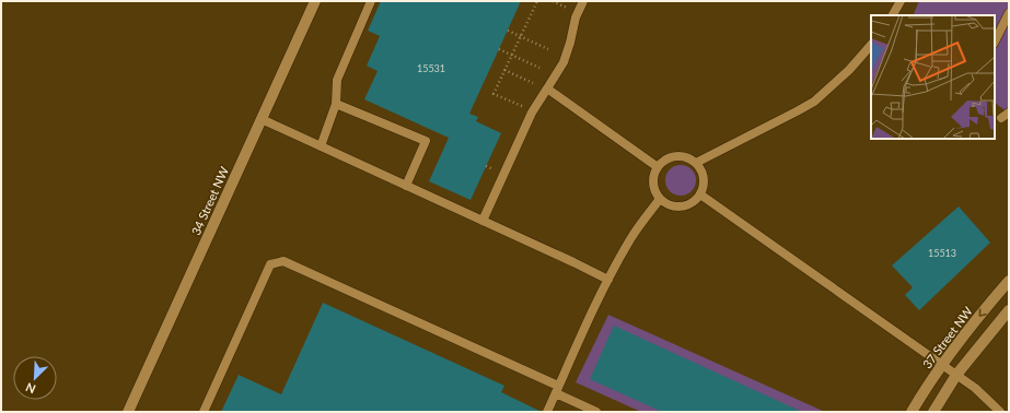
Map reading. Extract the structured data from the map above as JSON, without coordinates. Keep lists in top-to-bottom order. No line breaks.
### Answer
{"streets":{"street":["34 Street NW","37 Street NW"]},"house_numbers":["15531","15513"],"north":"bottom left"}
